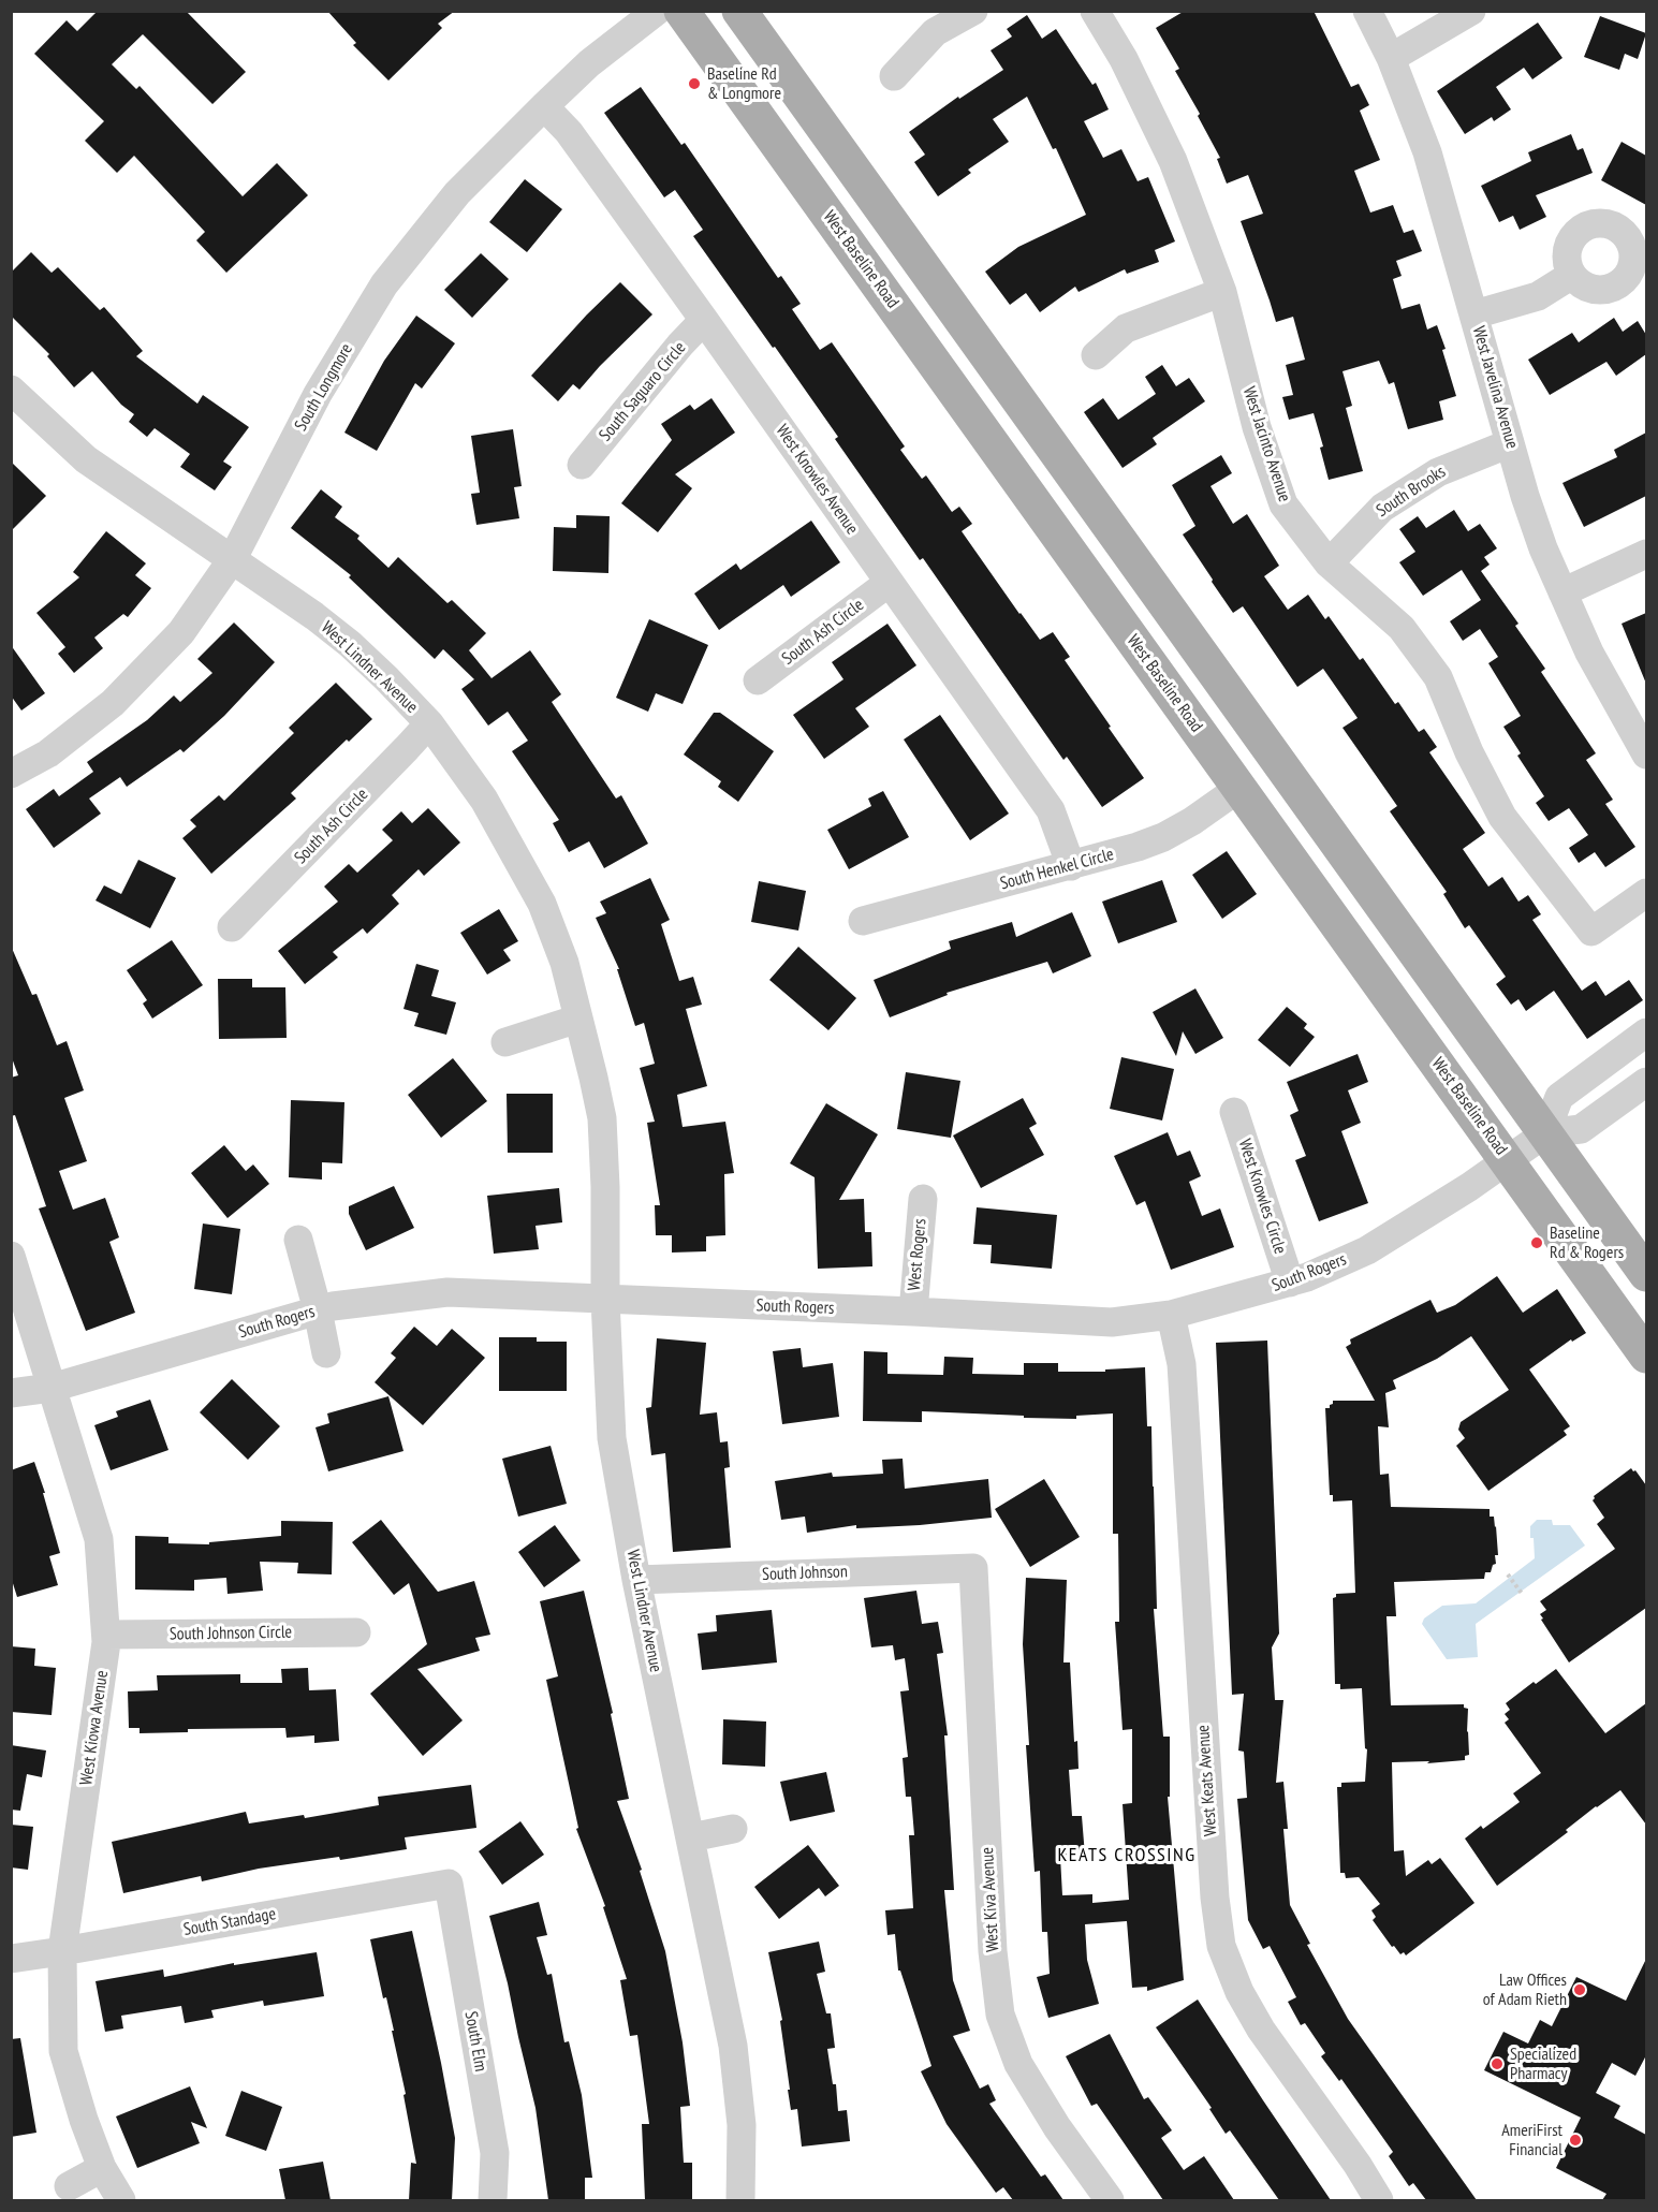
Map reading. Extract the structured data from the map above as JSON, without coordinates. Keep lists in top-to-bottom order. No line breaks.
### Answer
{"streets":{"main road":["West Baseline Road"],"street":["South Longmore","West Javelina Avenue","South Saguaro Circle","West Jacinto Avenue","West Knowles Avenue","South Brooks","South Ash Circle","West Lindner Avenue","South Henkel Circle","West Knowles Circle","West Rogers","South Rogers","South Johnson","South Johnson Circle","West Kiowa Avenue","West Keats Avenue","West Kiva Avenue","South Standage","South Elm"]},"crossings":[["West Baseline Road","South Henkel Circle"],["West Baseline Road","South Rogers"],["South Longmore","West Knowles Avenue"],["South Longmore","West Lindner Avenue"],["West Javelina Avenue","South Brooks"],["South Saguaro Circle","West Knowles Avenue"],["West Jacinto Avenue","South Brooks"],["West Knowles Avenue","South Ash Circle"],["West Knowles Avenue","South Henkel Circle"],["South Ash Circle","West Lindner Avenue"],["West Lindner Avenue","South Rogers"],["West Lindner Avenue","South Johnson"],["West Knowles Circle","South Rogers"],["West Rogers","South Rogers"],["South Rogers","West Kiowa Avenue"],["South Rogers","West Keats Avenue"],["South Johnson","West Kiva Avenue"],["South Johnson Circle","West Kiowa Avenue"],["West Kiowa Avenue","South Standage"],["South Standage","South Elm"]],"districts":["KEATS CROSSING"],"places":["Baseline Rd & Longmore","Baseline Rd & Rogers","Law Offices of Adam Rieth","Specialized Pharmacy","AmeriFirst Financial"]}
